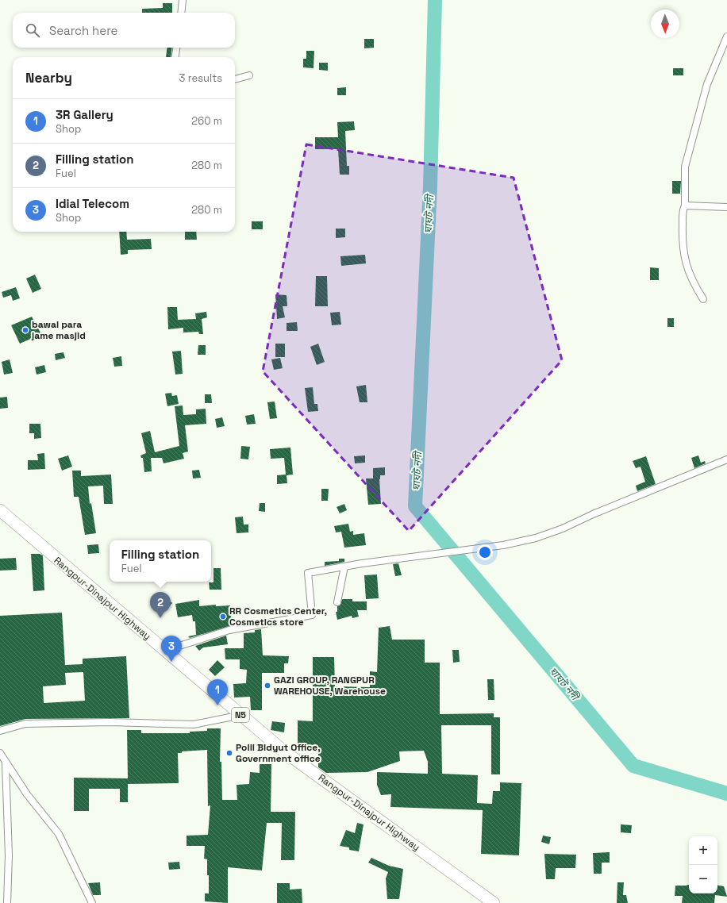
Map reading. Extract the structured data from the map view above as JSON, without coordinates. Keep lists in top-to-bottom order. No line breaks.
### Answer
{"streets":{"highway":["Rangpur-Dinajpur Highway","N5"]},"water":["ঘাঘট নদী"],"places":["bawai para jame masjid","RR Cosmetics Center, Cosmetics store","GAZI GROUP, RANGPUR WAREHOUSE, Warehouse","Polli Bidyut Office, Government office"],"north":"bottom","page":{"search":"Search here","heading":["Nearby","3 results"],"list":[{"mark":"1","name":"3R Gallery","note":"Shop","value":"260 m"},{"mark":"2","name":"Filling station","note":"Fuel","value":"280 m"},{"mark":"3","name":"Idial Telecom","note":"Shop","value":"280 m"}],"popup":["Filling station","Fuel"],"pins":["2","3","1"],"map_buttons":["+","−"]}}
